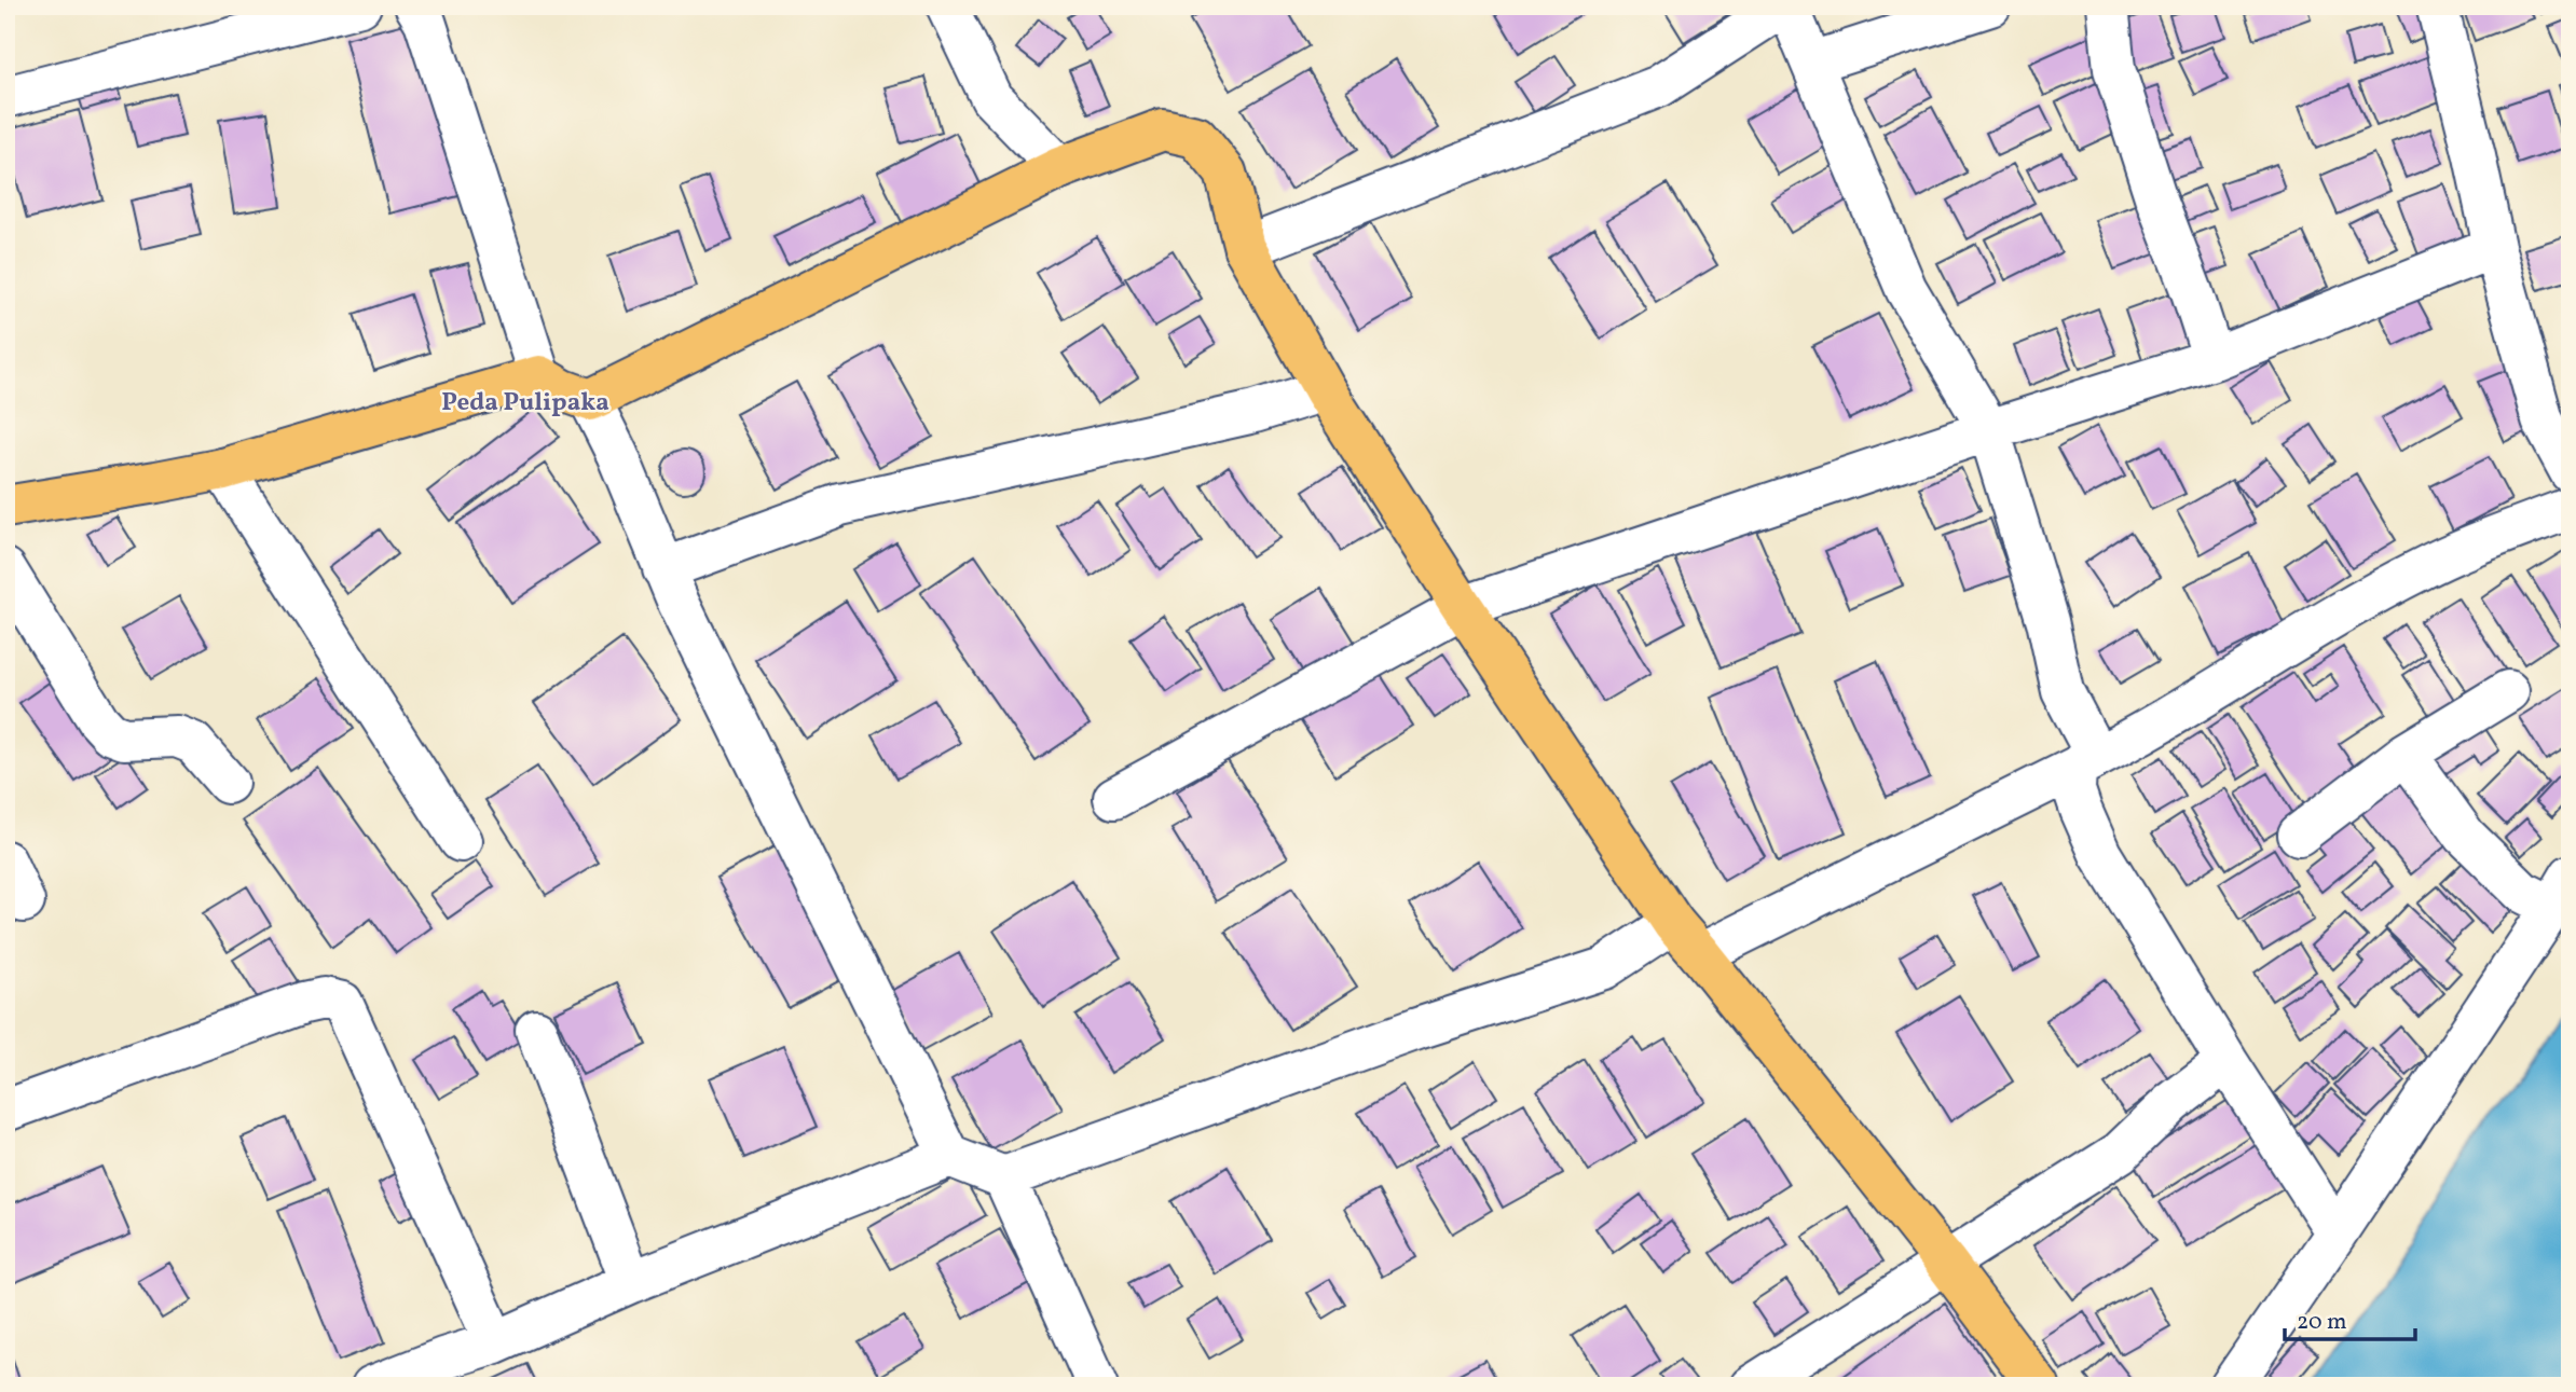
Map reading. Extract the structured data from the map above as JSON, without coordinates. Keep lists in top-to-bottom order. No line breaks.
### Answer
{"districts":["Peda Pulipaka"],"scale_bar":"20 m"}
